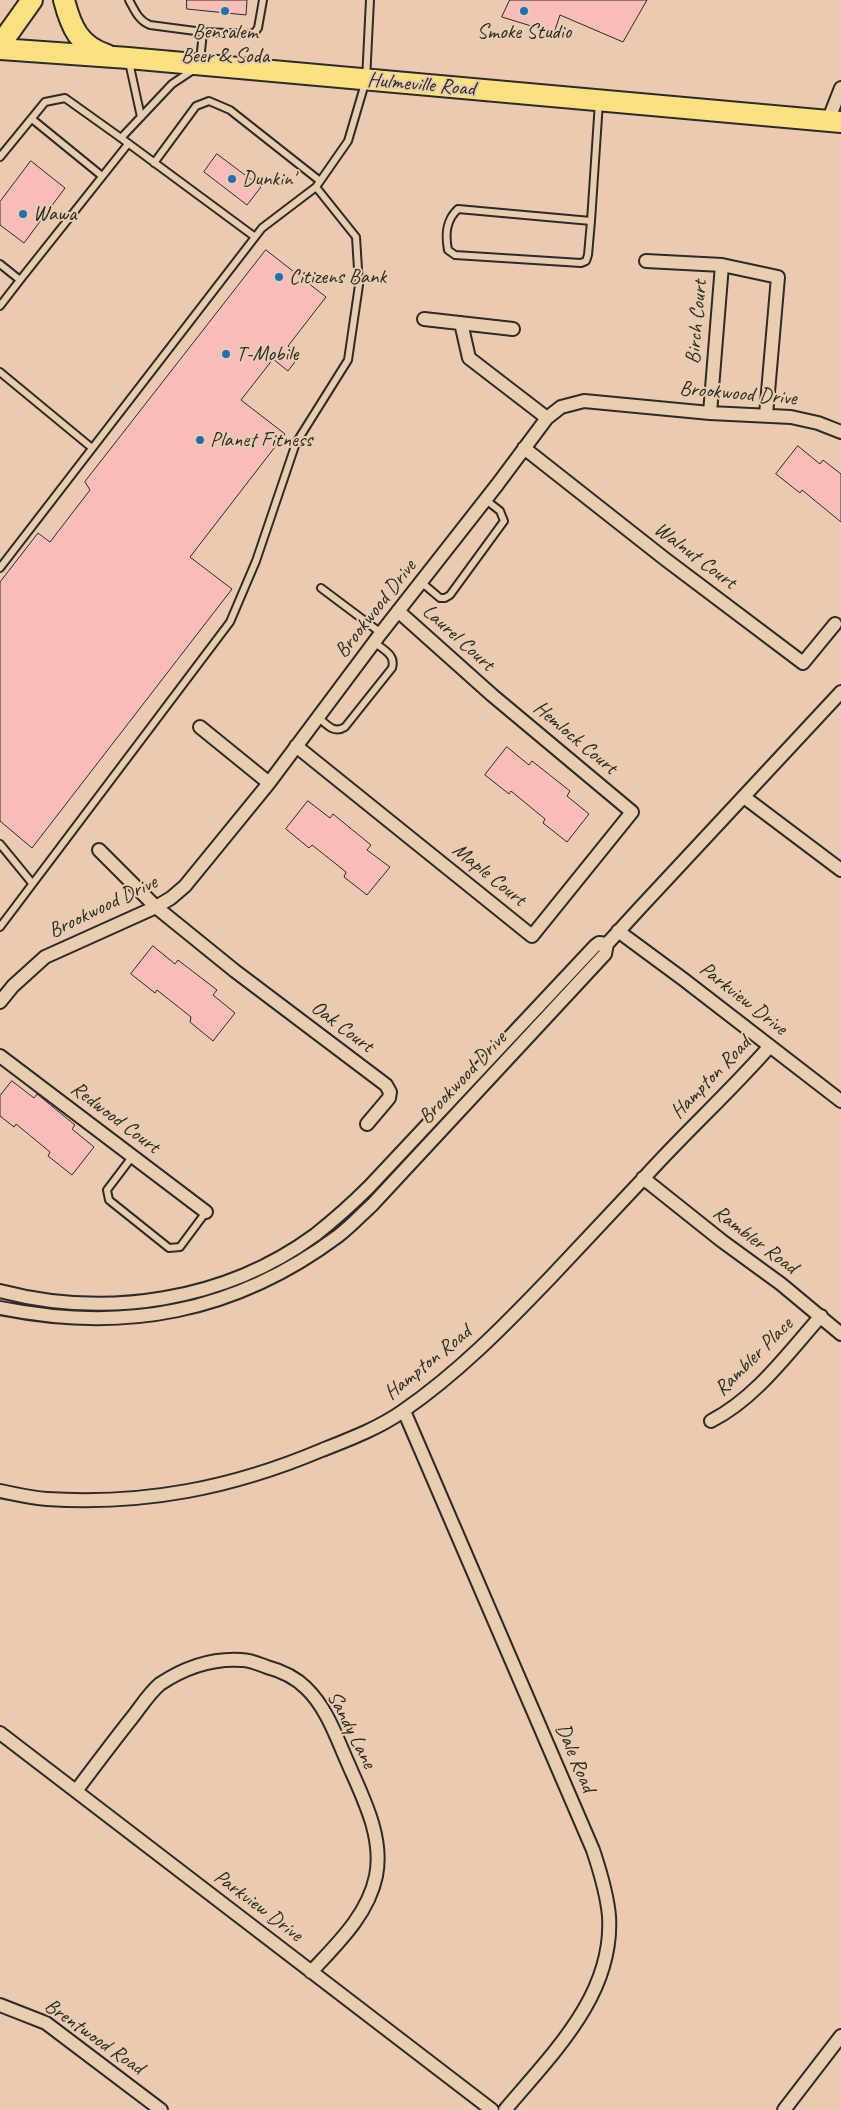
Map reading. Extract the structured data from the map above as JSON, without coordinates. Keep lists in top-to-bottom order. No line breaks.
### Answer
{"streets":{"main road":["Hulmeville Road"],"street":["Birch Court","Brookwood Drive","Walnut Court","Laurel Court","Hemlock Court","Maple Court","Parkview Drive","Oak Court","Hampton Road","Redwood Court","Rambler Road","Rambler Place","Sandy Lane","Dale Road","Brentwood Road"]},"crossings":[["Birch Court","Brookwood Drive"],["Brookwood Drive","Walnut Court"],["Brookwood Drive","Laurel Court"],["Brookwood Drive","Maple Court"],["Brookwood Drive","Parkview Drive"],["Brookwood Drive","Oak Court"],["Laurel Court","Hemlock Court"],["Hemlock Court","Maple Court"],["Parkview Drive","Hampton Road"],["Parkview Drive","Sandy Lane"],["Hampton Road","Rambler Road"],["Hampton Road","Dale Road"],["Rambler Road","Rambler Place"]],"places":["Bensalem Beer & Soda","Smoke Studio","Dunkin'","Wawa","Citizens Bank","T-Mobile","Planet Fitness"]}
